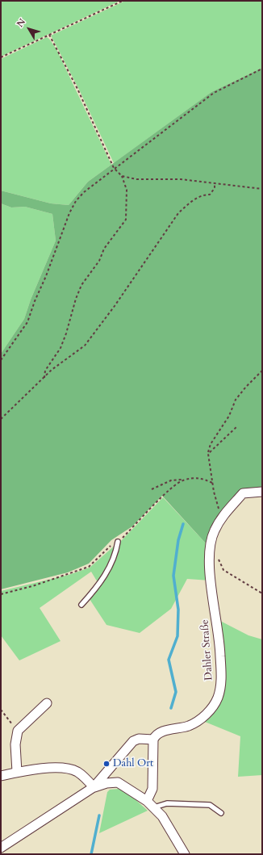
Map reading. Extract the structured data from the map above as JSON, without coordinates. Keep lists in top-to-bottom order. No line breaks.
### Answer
{"streets":{"street":["Dahler Straße"]},"places":["Dahl Ort"],"north":"top left"}
